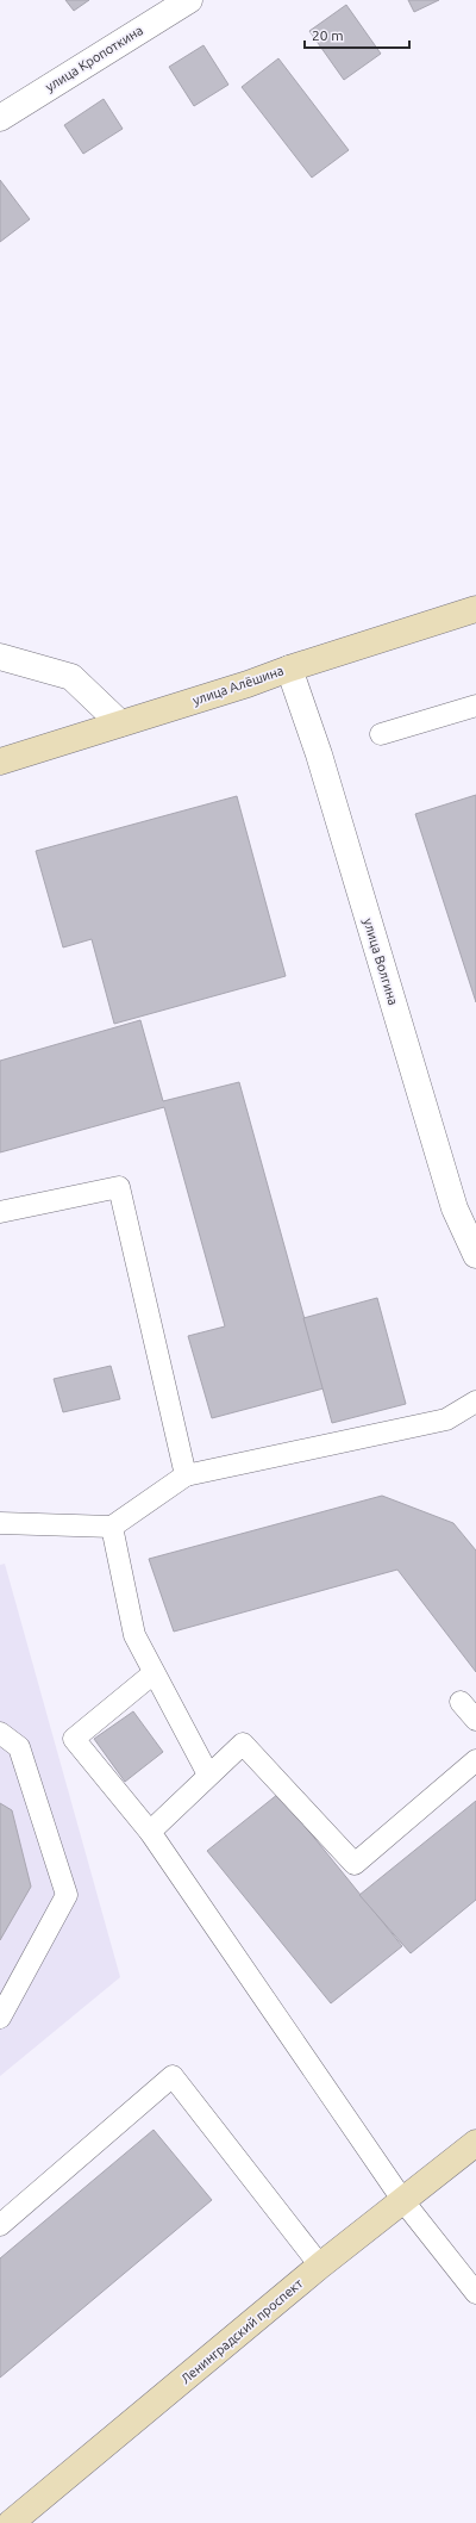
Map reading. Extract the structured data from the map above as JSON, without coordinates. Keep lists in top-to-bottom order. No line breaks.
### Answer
{"streets":{"main road":["улица Алёшина","Ленинградский проспект"],"street":["улица Кропоткина","улица Волгина"]},"crossings":[["улица Алёшина","улица Волгина"]],"scale_bar":"20 m"}
